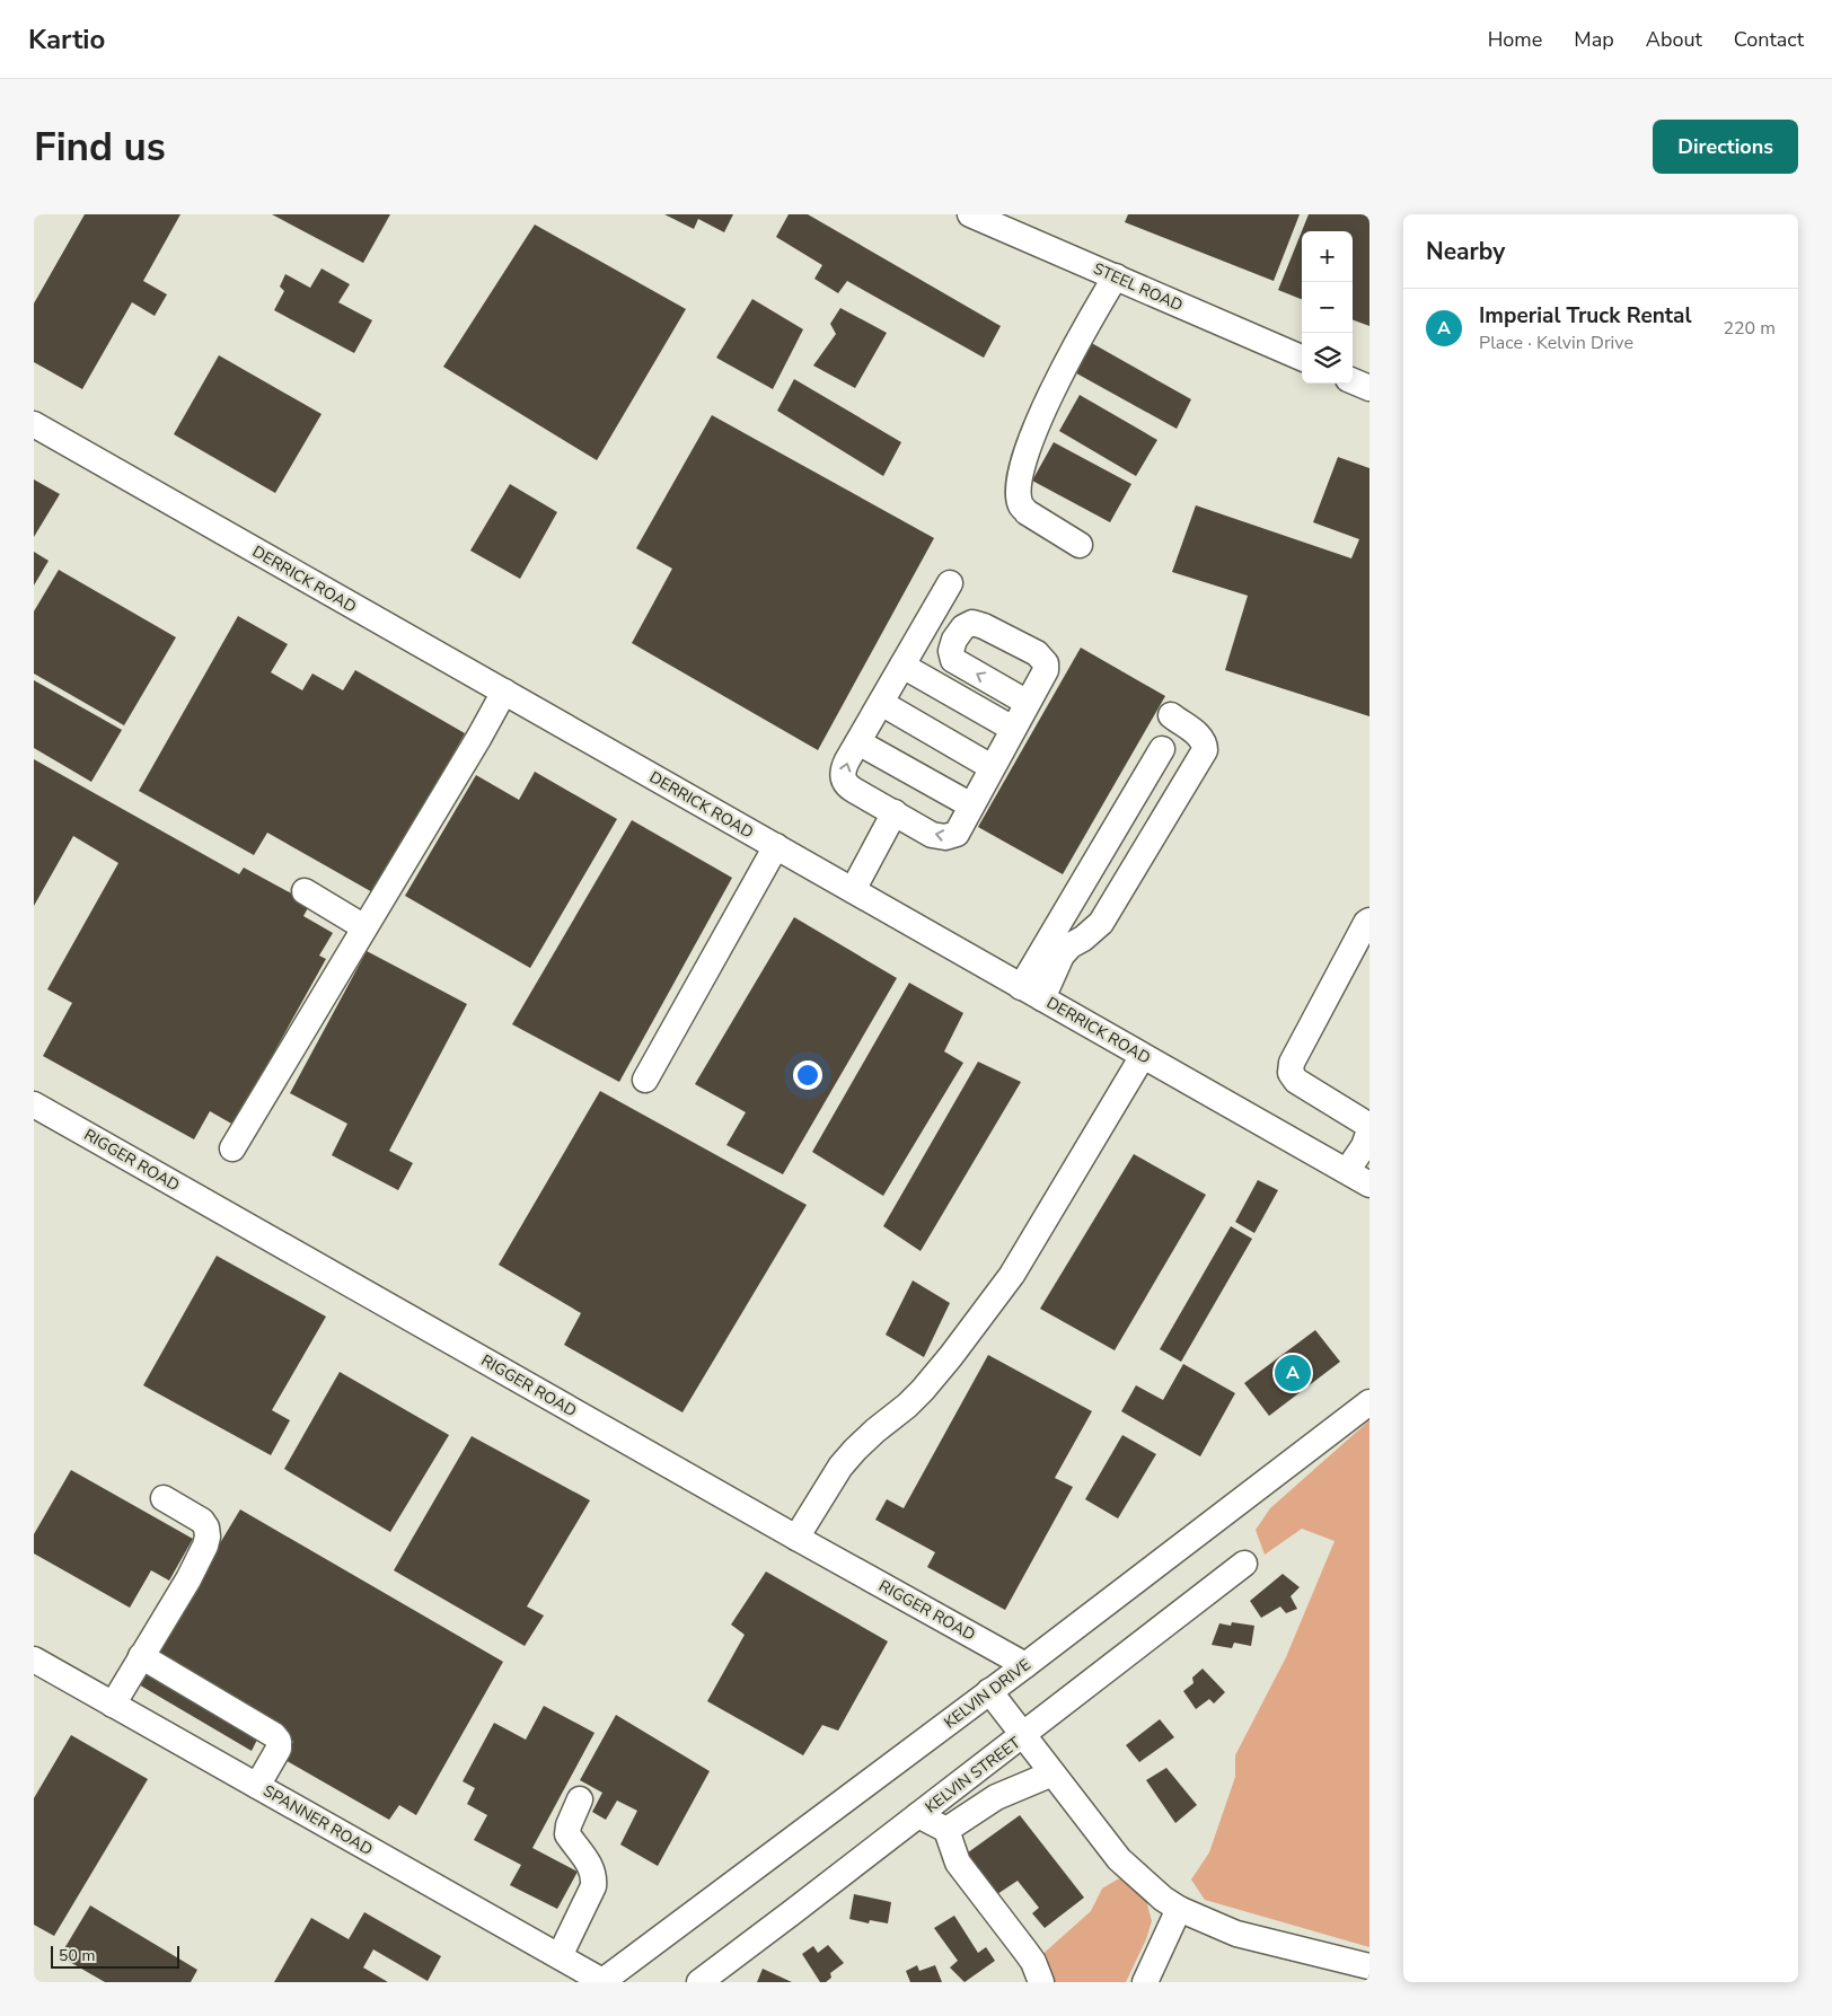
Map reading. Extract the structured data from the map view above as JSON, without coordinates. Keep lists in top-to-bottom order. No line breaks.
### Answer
{"streets":{"street":["STEEL ROAD","DERRICK ROAD","RIGGER ROAD","KELVIN DRIVE","KELVIN STREET","SPANNER ROAD"]},"crossings":[["RIGGER ROAD","KELVIN DRIVE"],["KELVIN DRIVE","SPANNER ROAD"]],"scale_bar":"50 m","page":{"header":"Kartio","nav":["Home","Map","About","Contact"],"buttons":"Directions","title":"Find us","heading":"Nearby","map_buttons":["+","−"],"list":[{"mark":"A","name":"Imperial Truck Rental","note":"Place · Kelvin Drive","value":"220 m"}],"pins":"A","scale":"50 m"}}
